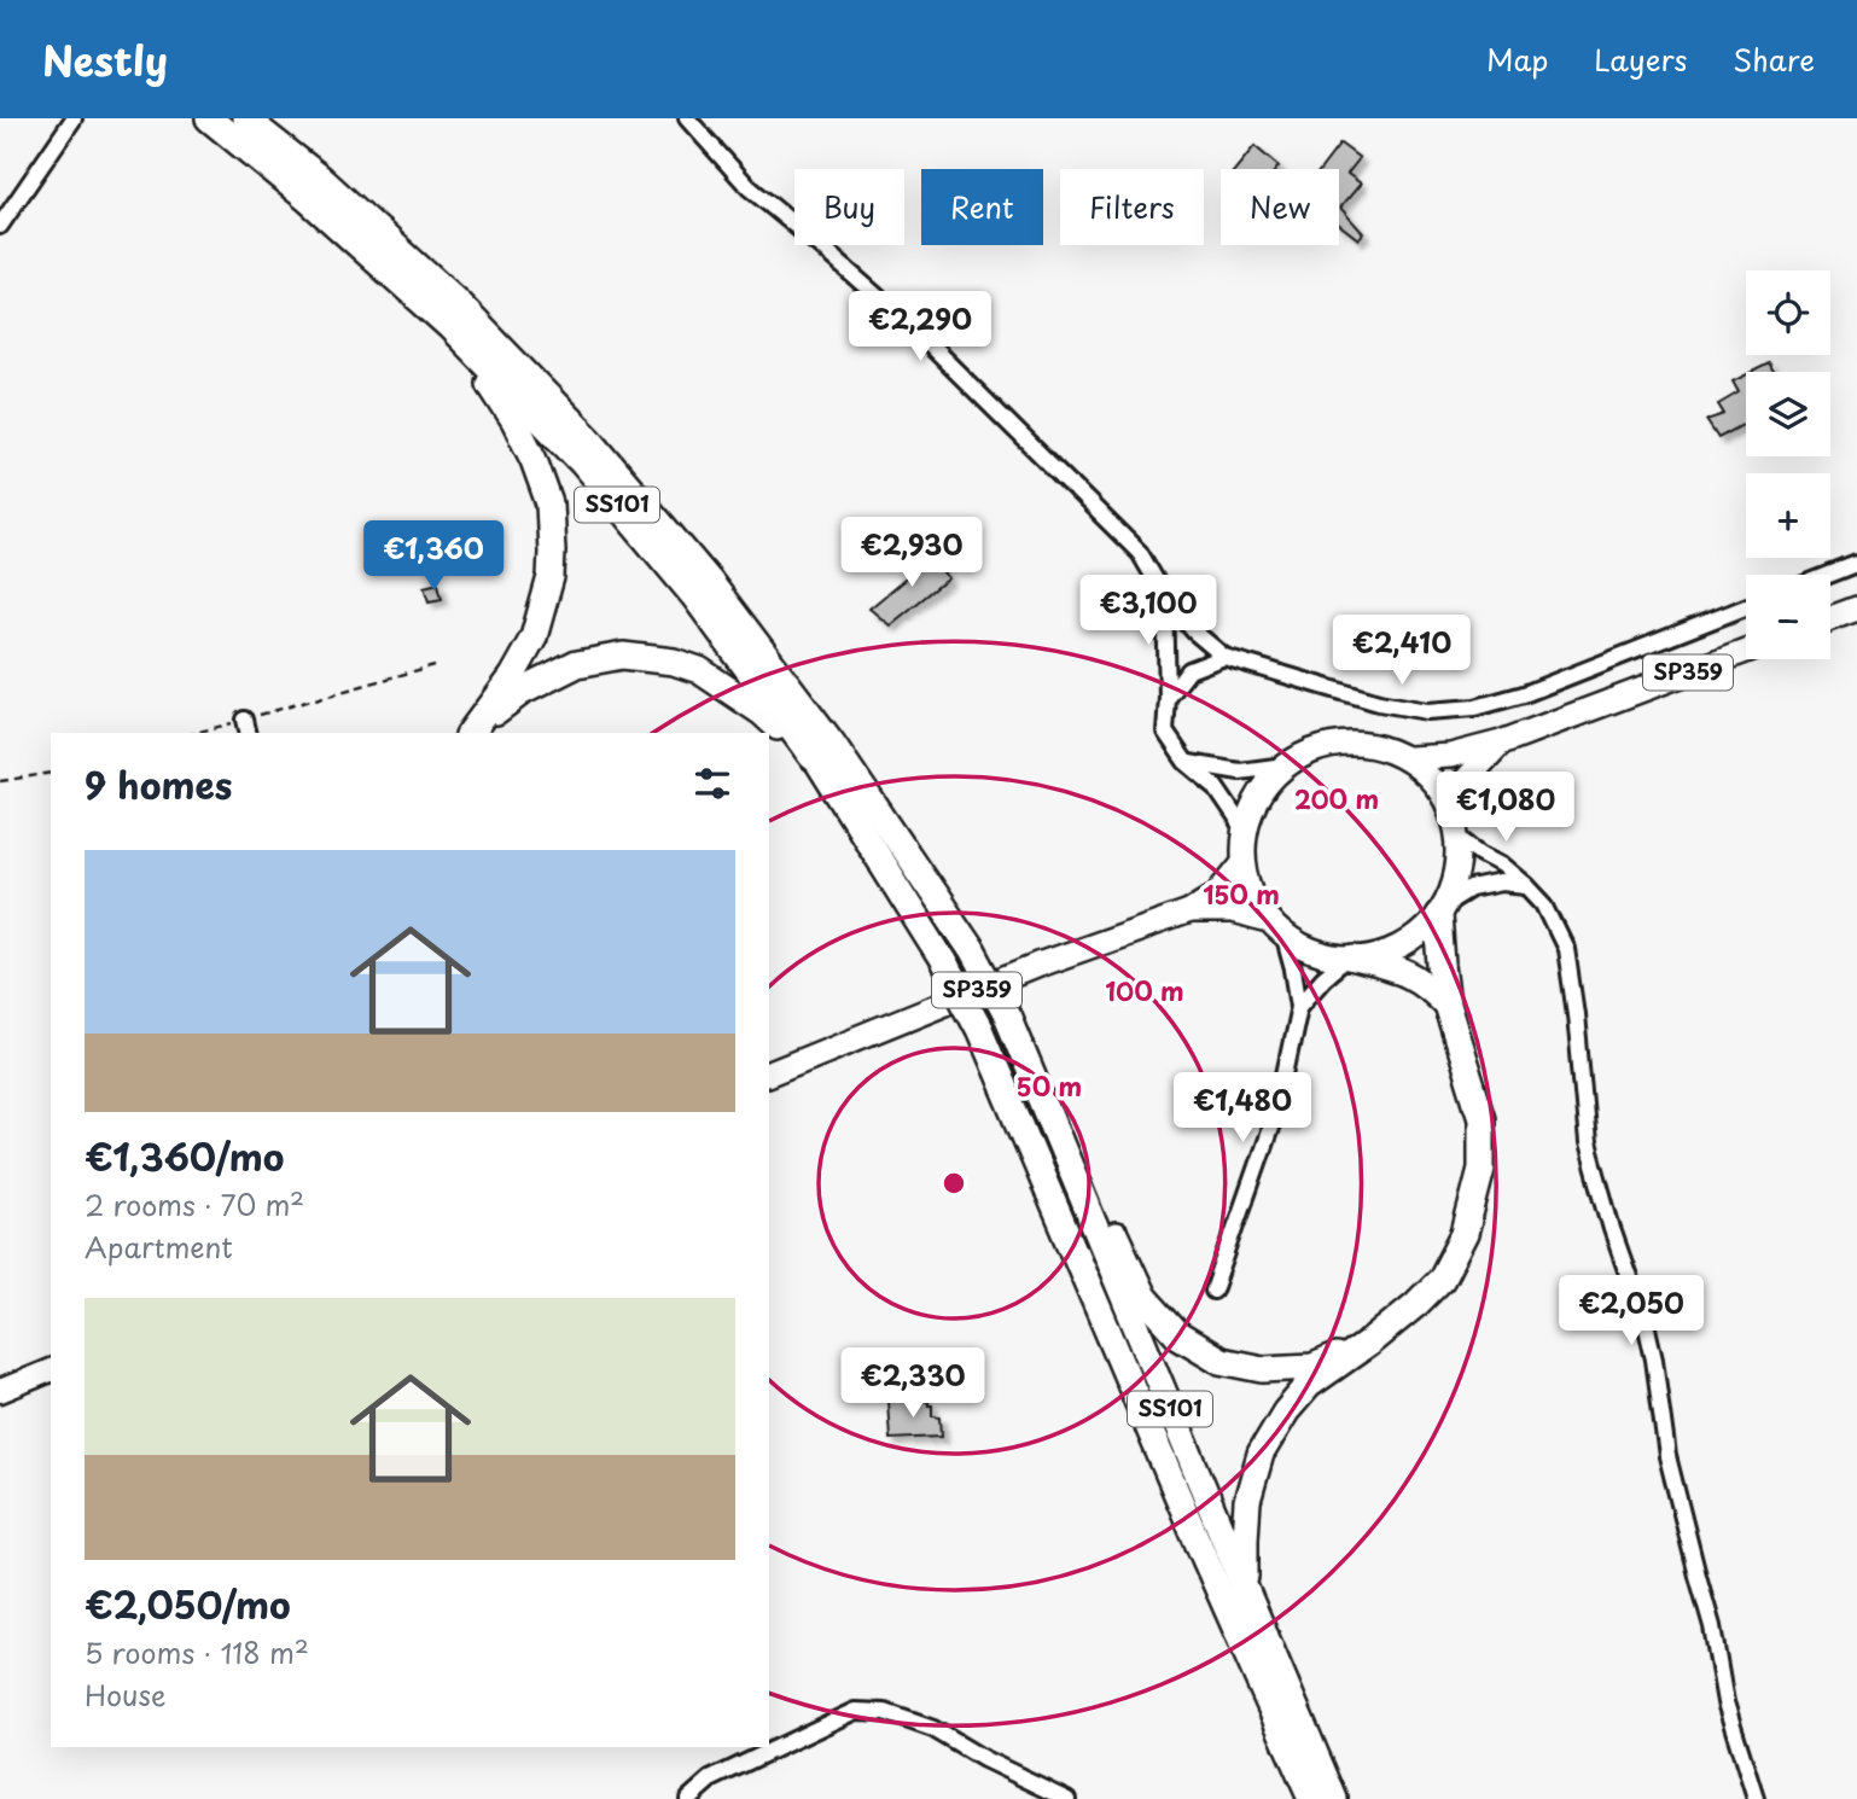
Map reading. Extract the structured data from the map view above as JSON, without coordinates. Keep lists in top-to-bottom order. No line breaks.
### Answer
{"streets":{"highway":["SS101"],"main road":["SP359"]},"page":{"header":"Nestly","nav":["Map","Layers","Share"],"chip":["Buy","Rent","Filters","New"],"map_buttons":["+","−"],"price":["€2,290","€2,930","€1,360","€3,100","€2,410","€1,080","€1,480","€2,050","€2,330"],"heading":"9 homes","list":[{"name":"€1,360/mo","note":"2 rooms · 70 m² · Apartment"},{"name":"€2,050/mo","note":"5 rooms · 118 m² · House"}]},"rings":["200 m","150 m","100 m","50 m"]}
